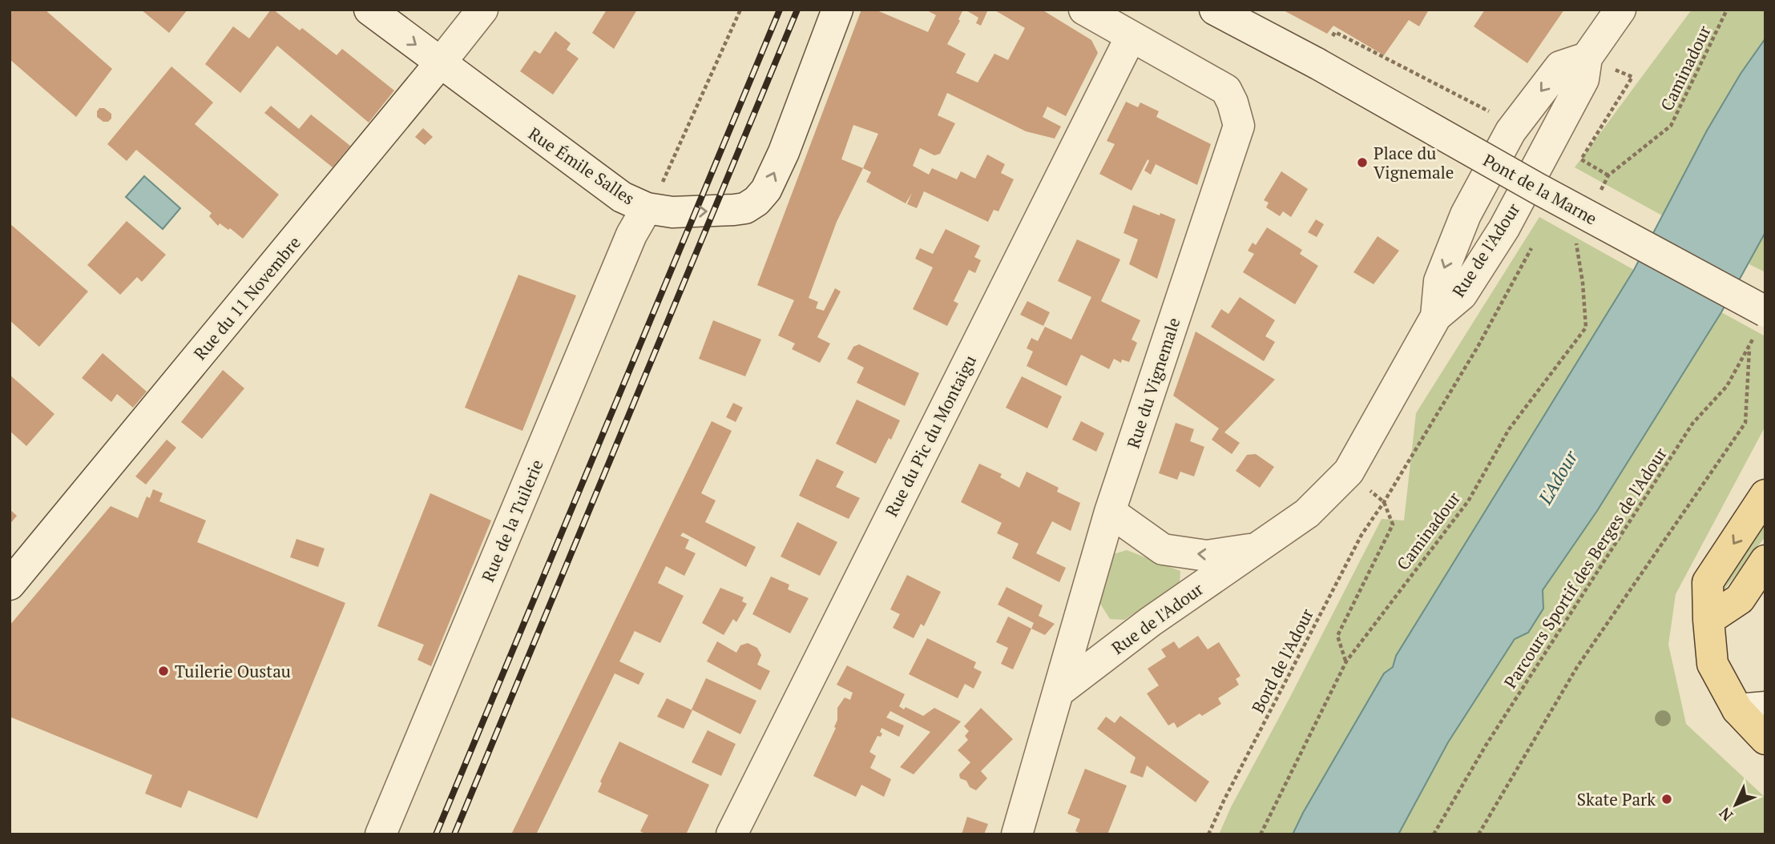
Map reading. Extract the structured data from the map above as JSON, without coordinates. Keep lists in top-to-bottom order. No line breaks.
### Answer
{"streets":{"street":["Rue Émile Salles","Pont de la Marne","Rue de l'Adour","Rue du 11 Novembre","Rue du Vignemale","Rue du Pic du Montaigu","Rue de la Tuilerie"],"path":["Caminadour","Parcours Sportif des Berges de l'Adour","Bord de l'Adour"]},"crossings":[["Caminadour","Rue de l'Adour"],["Rue Émile Salles","Rue du 11 Novembre"],["Rue Émile Salles","Rue de la Tuilerie"],["Pont de la Marne","Parcours Sportif des Berges de l'Adour"],["Rue de l'Adour","Rue du Vignemale"],["Rue du Vignemale","Rue du Pic du Montaigu"]],"water":["L'Adour"],"places":["Place du Vignemale","Tuilerie Oustau","Skate Park"],"north":"bottom left"}
